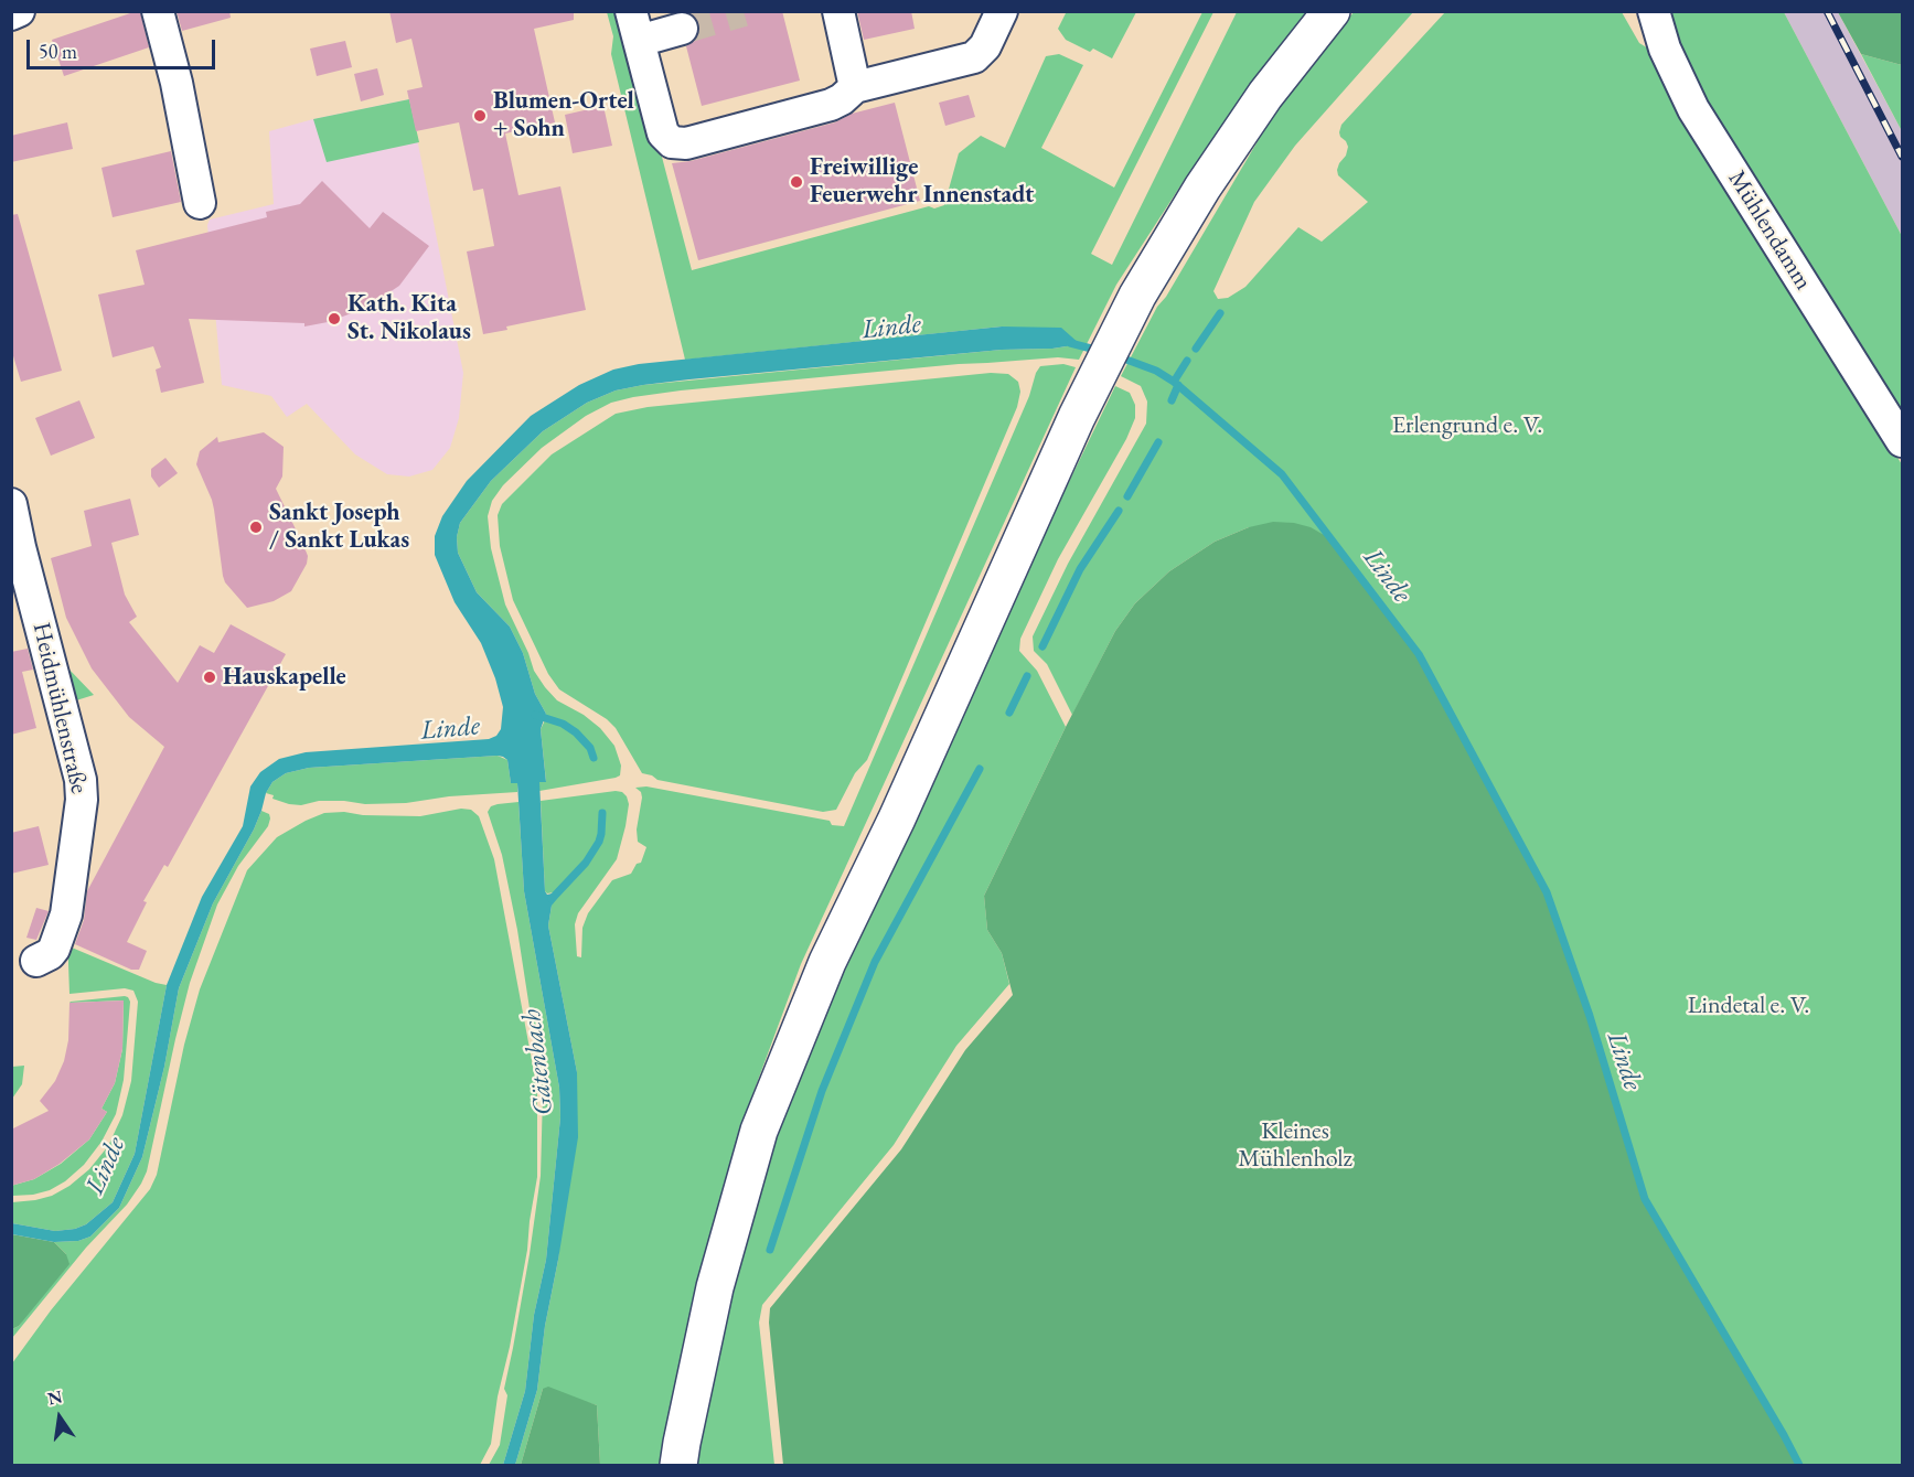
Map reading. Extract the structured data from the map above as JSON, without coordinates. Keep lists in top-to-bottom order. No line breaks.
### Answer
{"streets":{"street":["Mühlendamm","Heidmühlenstraße"]},"water":["Linde","Gätenbach"],"parks":["Erlengrund e. V.","Lindetal e. V.","Kleines Mühlenholz"],"places":["Blumen-Ortel + Sohn","Freiwillige Feuerwehr Innenstadt","Kath. Kita St. Nikolaus","Sankt Joseph / Sankt Lukas","Hauskapelle"],"scale_bar":"50 m","north":"top"}
